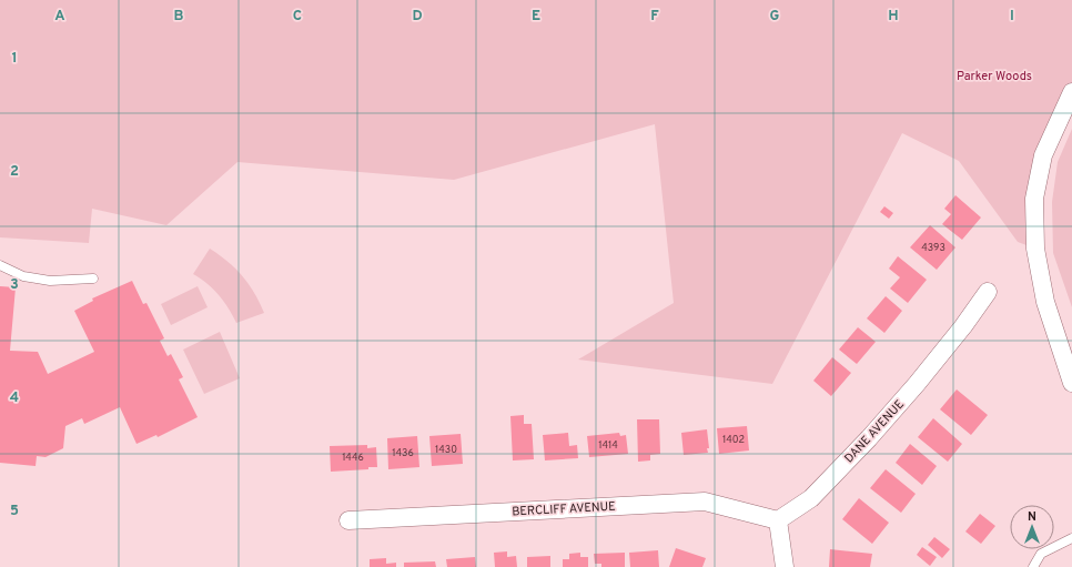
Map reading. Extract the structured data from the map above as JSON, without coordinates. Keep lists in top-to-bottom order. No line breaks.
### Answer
{"streets":{"street":["DANE AVENUE","BERCLIFF AVENUE"]},"crossings":[["DANE AVENUE","BERCLIFF AVENUE"]],"parks":["Parker Woods"],"house_numbers":["4393","1402","1414","1430","1436","1446"],"north":"top","grid":{"columns":["A","B","C","D","E","F","G","H","I"],"rows":["1","2","3","4","5"]}}
